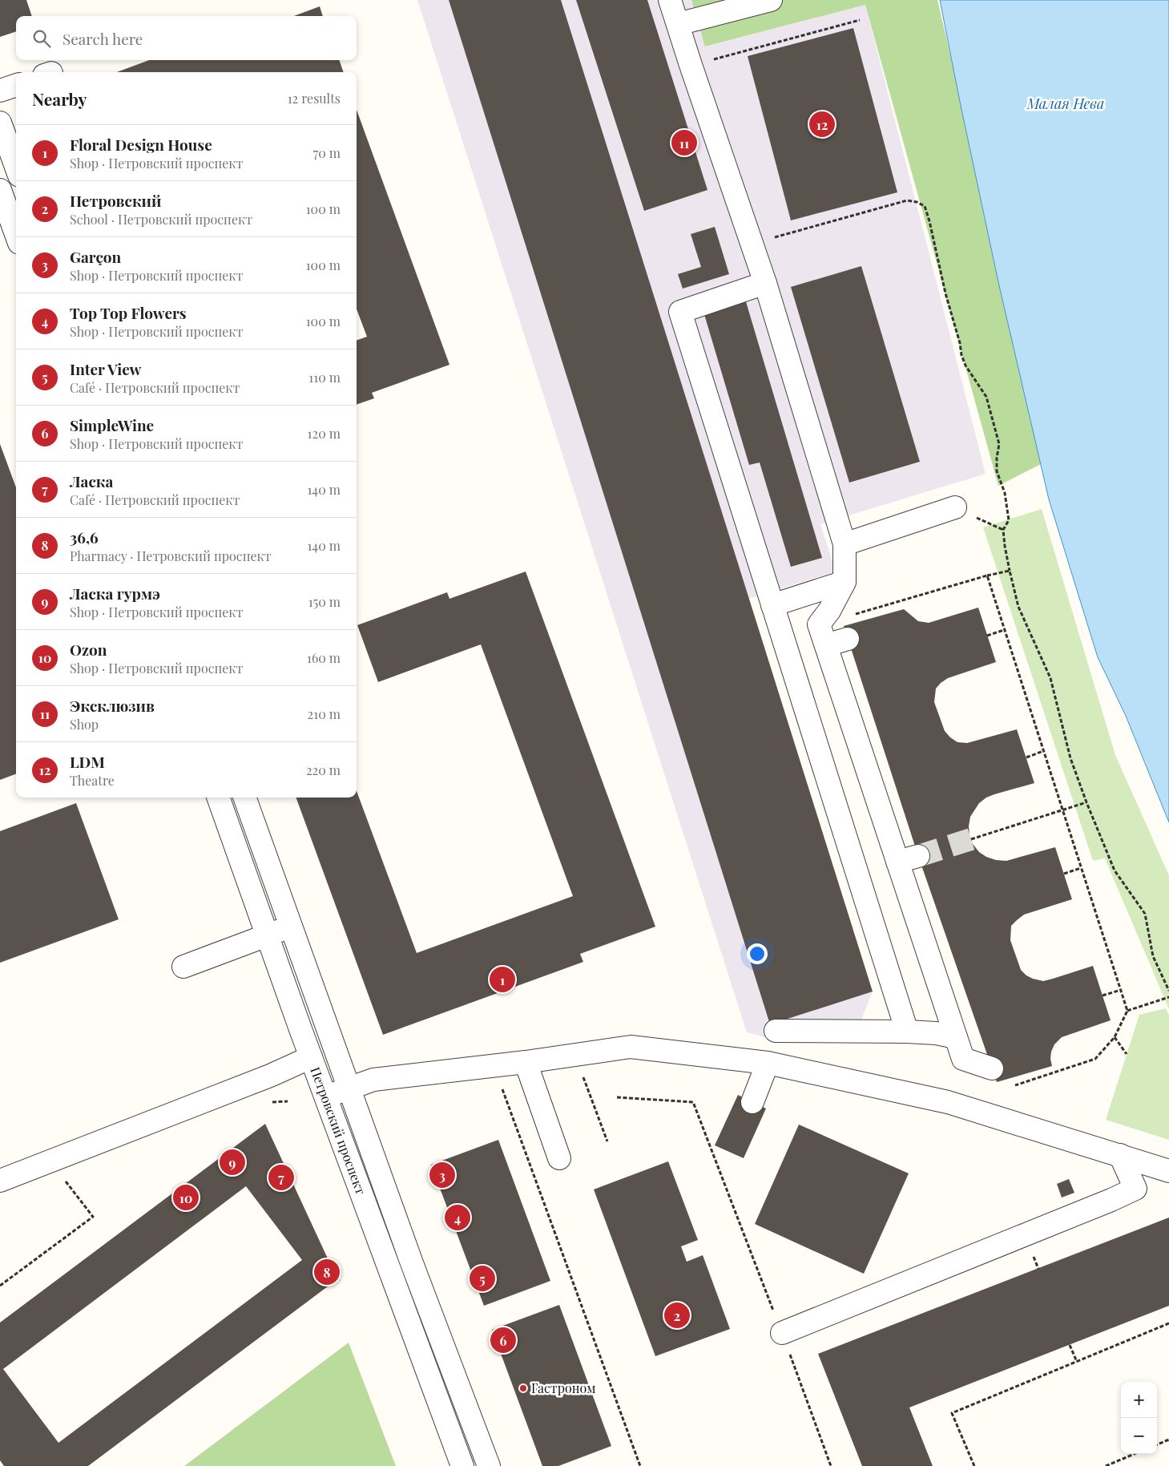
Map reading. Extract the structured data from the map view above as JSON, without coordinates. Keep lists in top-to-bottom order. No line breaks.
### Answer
{"streets":{"street":["Петровский проспект"]},"water":["Малая Нева"],"places":["Гастроном"],"page":{"search":"Search here","heading":["Nearby","12 results"],"pins":["12","11","1","9","3","7","10","4","8","5","2","6"],"list":[{"mark":"1","name":"Floral Design House","note":"Shop · Петровский проспект","value":"70 m"},{"mark":"2","name":"Петровский","note":"School · Петровский проспект","value":"100 m"},{"mark":"3","name":"Garçon","note":"Shop · Петровский проспект","value":"100 m"},{"mark":"4","name":"Top Top Flowers","note":"Shop · Петровский проспект","value":"100 m"},{"mark":"5","name":"Inter View","note":"Café · Петровский проспект","value":"110 m"},{"mark":"6","name":"SimpleWine","note":"Shop · Петровский проспект","value":"120 m"},{"mark":"7","name":"Ласка","note":"Café · Петровский проспект","value":"140 m"},{"mark":"8","name":"36,6","note":"Pharmacy · Петровский проспект","value":"140 m"},{"mark":"9","name":"Ласка гурмэ","note":"Shop · Петровский проспект","value":"150 m"},{"mark":"10","name":"Ozon","note":"Shop · Петровский проспект","value":"160 m"},{"mark":"11","name":"Эксклюзив","note":"Shop","value":"210 m"},{"mark":"12","name":"LDM","note":"Theatre","value":"220 m"}],"map_buttons":["+","−"]}}
